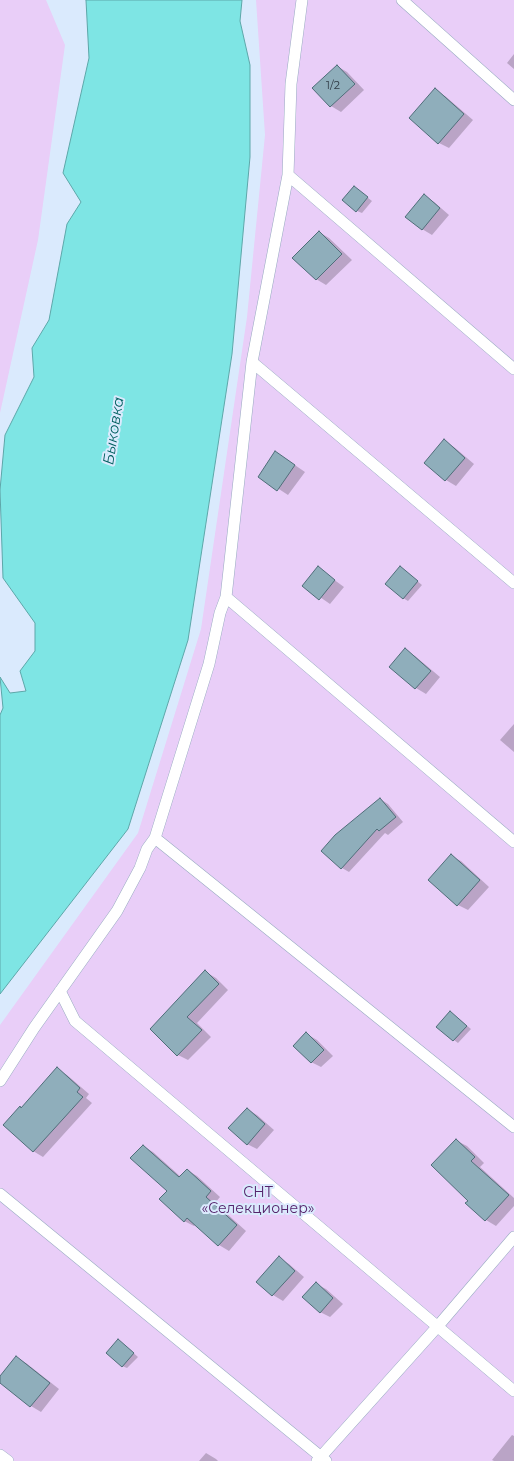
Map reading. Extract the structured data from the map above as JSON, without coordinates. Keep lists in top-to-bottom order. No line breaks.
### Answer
{"water":["Быковка"],"parks":["СНТ «Селекционер»"],"house_numbers":["1/2"]}
